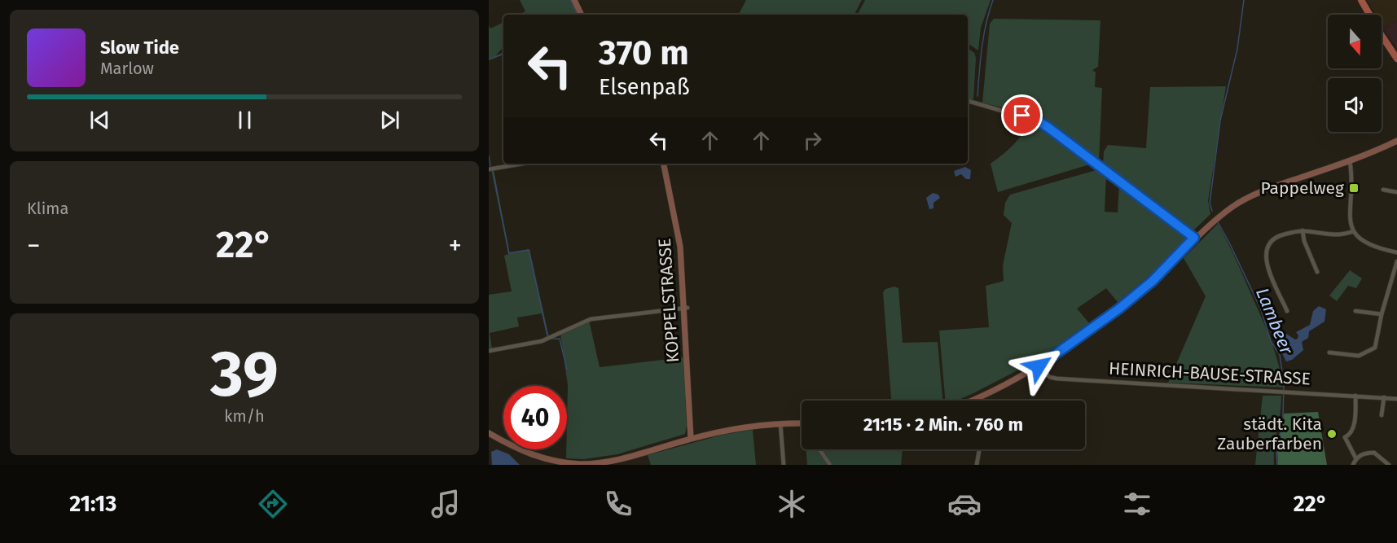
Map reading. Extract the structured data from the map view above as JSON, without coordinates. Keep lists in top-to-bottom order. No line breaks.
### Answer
{"streets":{"street":["KOPPELSTRASSE","HEINRICH-BAUSE-STRASSE"]},"water":["Lambeer"],"places":{"transit":["Pappelweg"],"other":["städt. Kita Zauberfarben"]},"north":"bottom","page":{"turn":["370 m","Elsenpaß"],"song":["Slow Tide","Marlow"],"tile":["Klima",["39","km/h"]],"heat":["−","22°","+"],"limit":"40","trip":"21:15 · 2 Min. · 760 m","tabs":["21:13","22°"]}}
